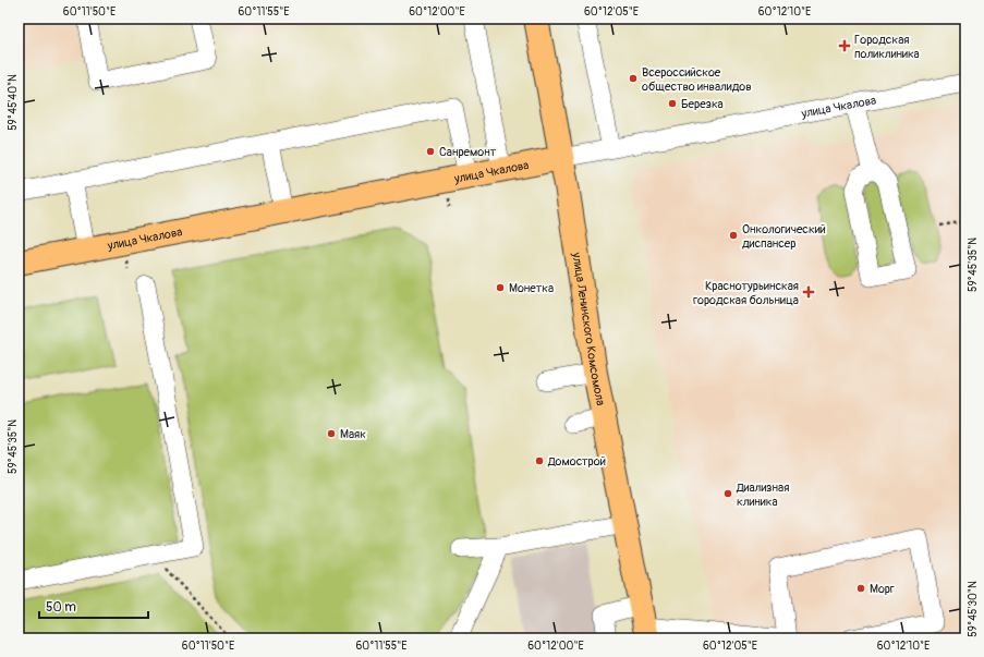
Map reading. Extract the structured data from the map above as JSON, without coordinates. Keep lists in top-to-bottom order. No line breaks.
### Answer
{"streets":{"main road":["улица Чкалова","улица Ленинского Комсомола"]},"crossings":[["улица Чкалова","улица Ленинского Комсомола"]],"places":{"health":["Городская поликлиника","Краснотурьинская городская больница"],"other":["Всероссийское общество инвалидов","Березка","Санремонт","Онкологический диспансер","Монетка","Маяк","Домострой","Диализная клиника","Морг"]},"scale_bar":"50 m","coordinates":["60°11'50\"E","60°11'55\"E","60°12'00\"E","60°12'05\"E","60°12'10\"E","59°45'40\"N","59°45'35\"N","59°45'30\"N"]}
